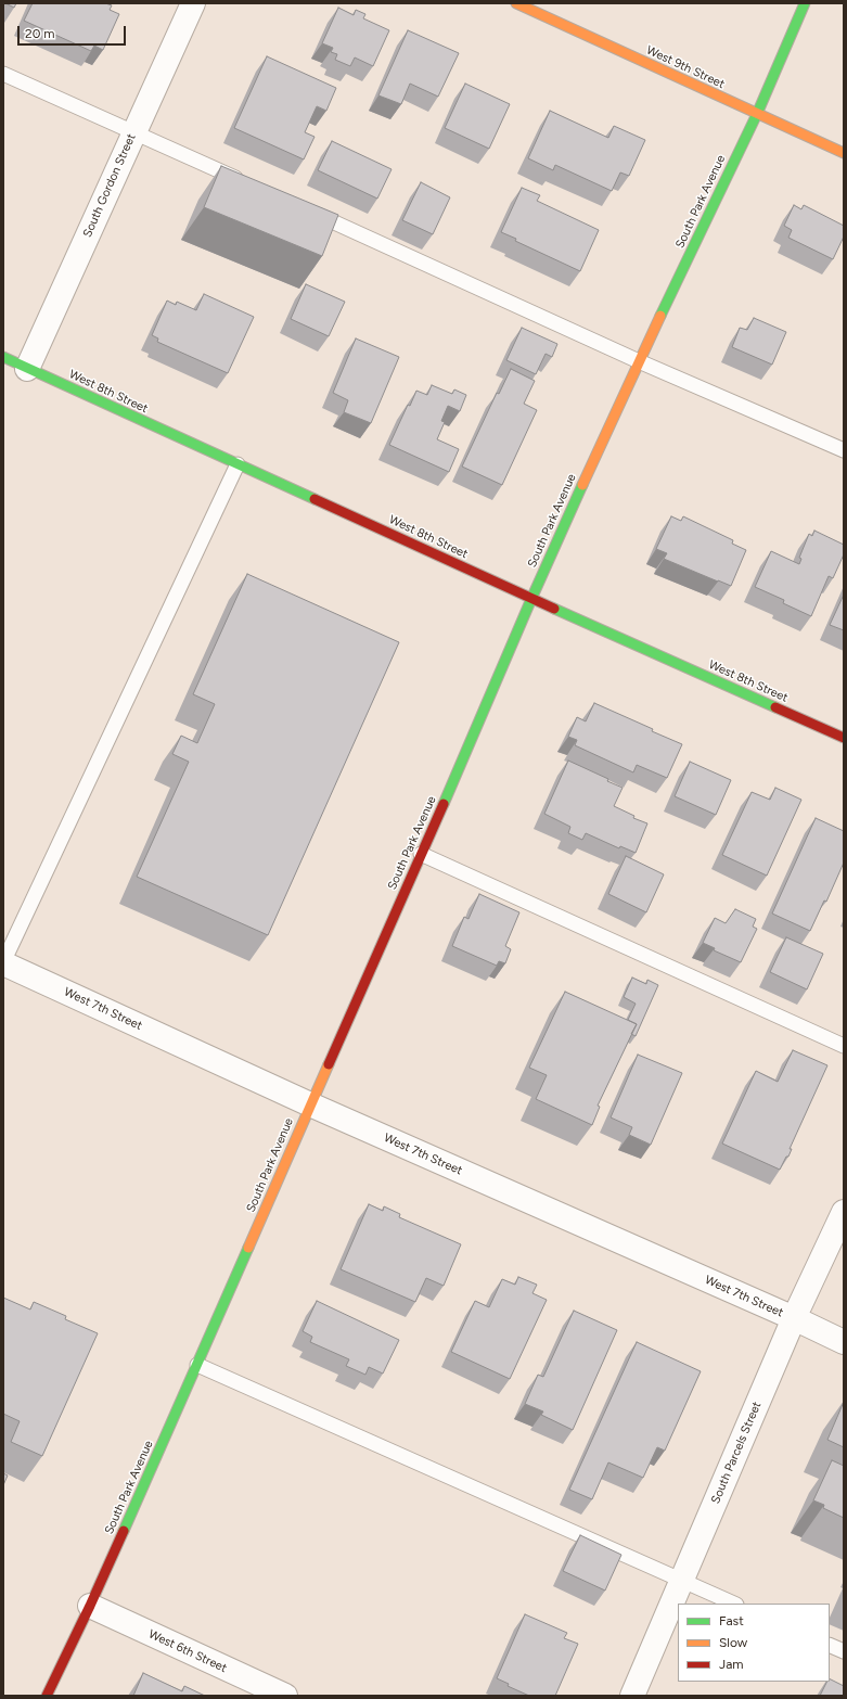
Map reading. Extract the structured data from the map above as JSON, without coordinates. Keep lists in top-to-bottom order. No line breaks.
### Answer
{"streets":{"street":["West 9th Street","South Gordon Street","South Park Avenue","West 8th Street","West 7th Street","South Parcels Street","West 6th Street"]},"crossings":[["West 9th Street","South Park Avenue"],["South Gordon Street","West 8th Street"],["South Park Avenue","West 8th Street"],["South Park Avenue","West 7th Street"],["South Park Avenue","West 6th Street"],["West 7th Street","South Parcels Street"]],"legend":["Fast","Slow","Jam"],"scale_bar":"20 m"}
